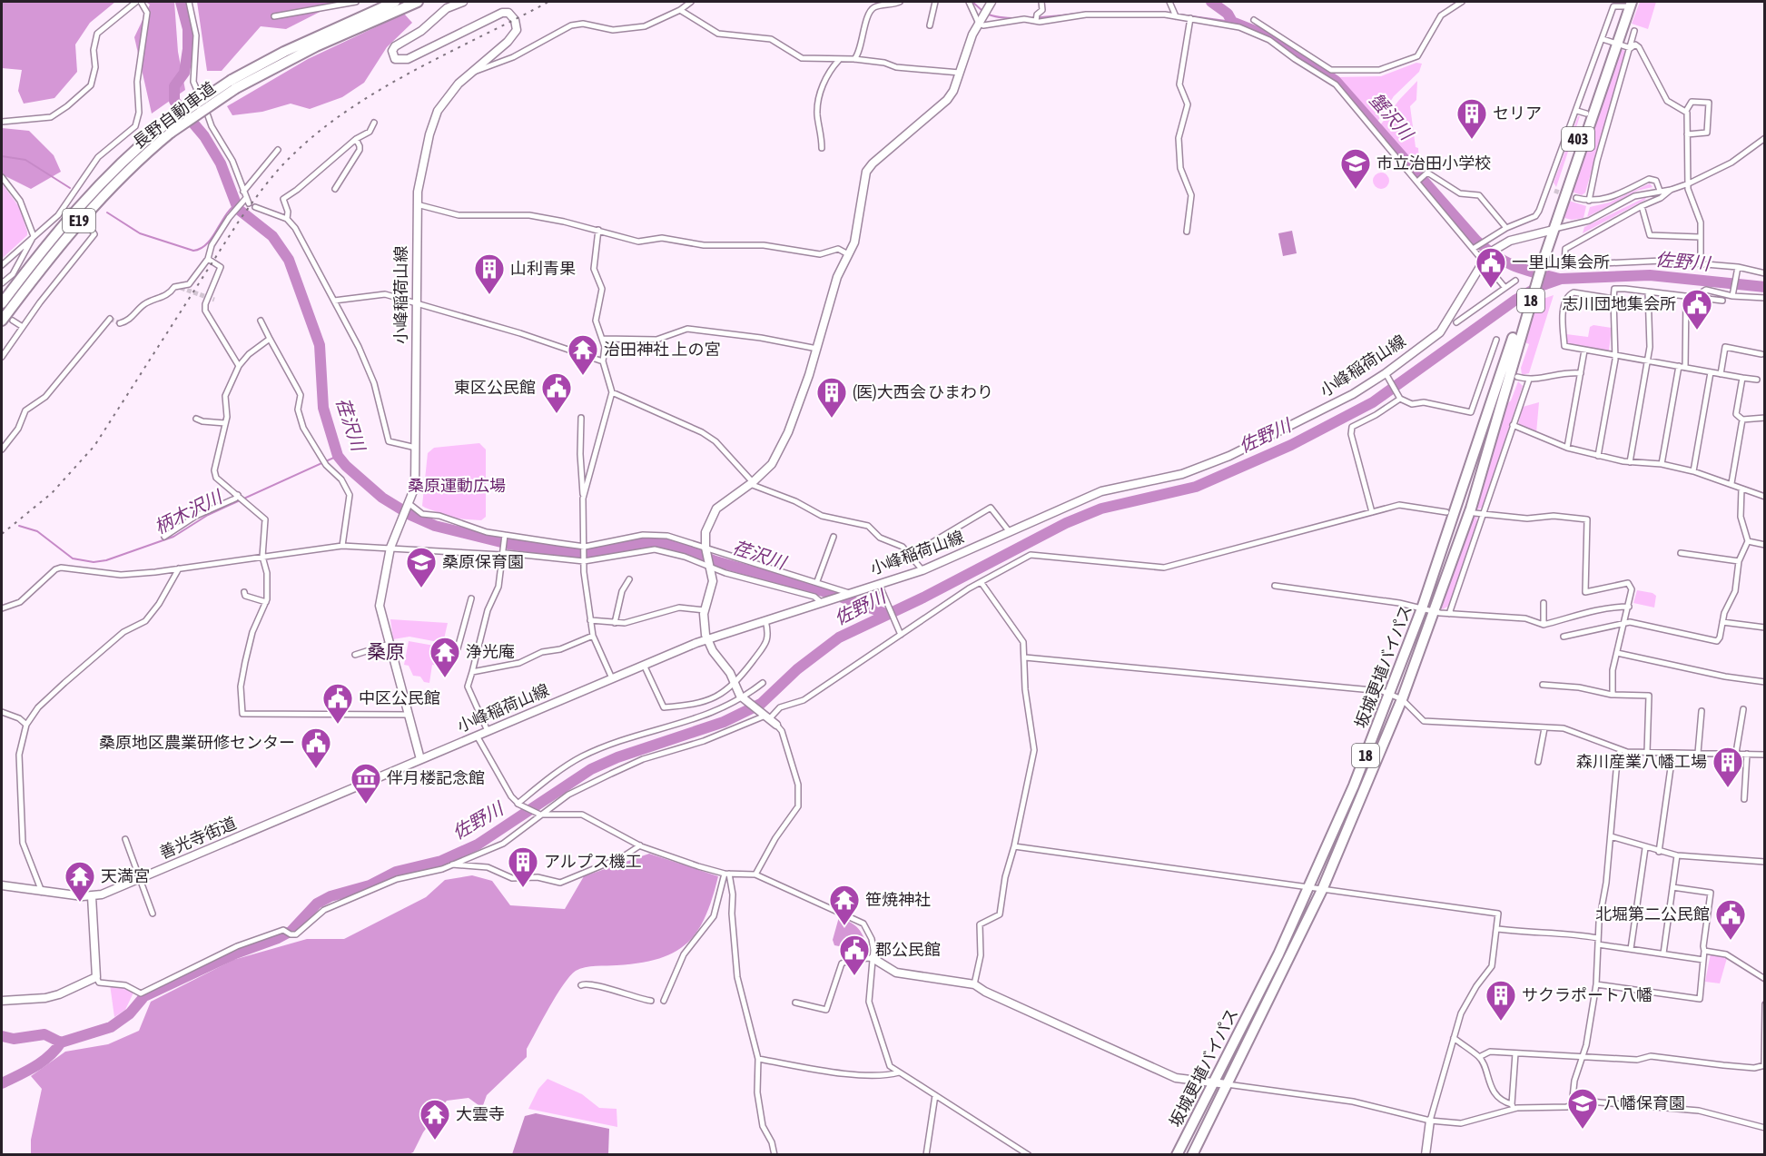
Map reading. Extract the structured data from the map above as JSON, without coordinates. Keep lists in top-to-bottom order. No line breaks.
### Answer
{"streets":{"highway":["長野自動車道","403","E19","18","坂城更埴バイパス"],"main road":["小峰稲荷山線","善光寺街道"]},"crossings":[["403","小峰稲荷山線"],["403","坂城更埴バイパス"],["小峰稲荷山線","坂城更埴バイパス"],["小峰稲荷山線","善光寺街道"]],"districts":["桑原"],"water":["蟹沢川","佐野川","荏沢川","柄木沢川"],"parks":["桑原運動広場"],"places":{"building":["セリア","山利青果","(医)大西会 ひまわり","森川産業八幡工場","アルプス機工","サクラポート八幡"],"school or university":["市立治田小学校","桑原保育園","八幡保育園"],"public building":["一里山集会所","志川団地集会所","東区公民館","中区公民館","桑原地区農業研修センター","北堀第二公民館","郡公民館"],"temple":["治田神社 上の宮","浄光庵","天満宮","笹焼神社","大雲寺"],"museum":["伴月楼記念館"]}}
